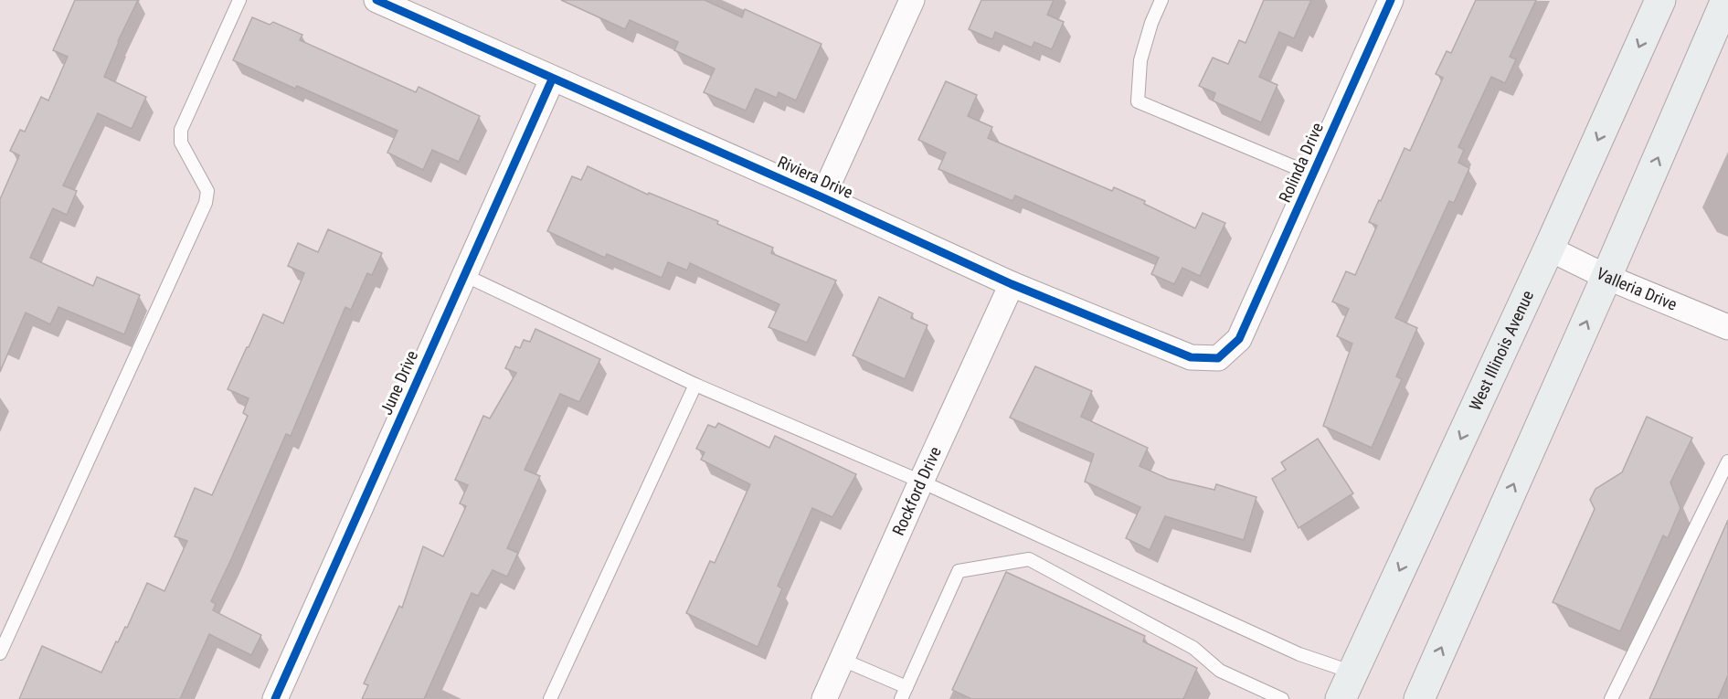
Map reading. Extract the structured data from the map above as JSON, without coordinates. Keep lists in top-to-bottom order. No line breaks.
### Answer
{"streets":{"main road":["West Illinois Avenue"],"street":["Rolinda Drive","Riviera Drive","Valleria Drive","June Drive","Rockford Drive"]},"crossings":[["Rolinda Drive","Riviera Drive"],["Riviera Drive","June Drive"],["Riviera Drive","Rockford Drive"],["Valleria Drive","West Illinois Avenue"]]}
